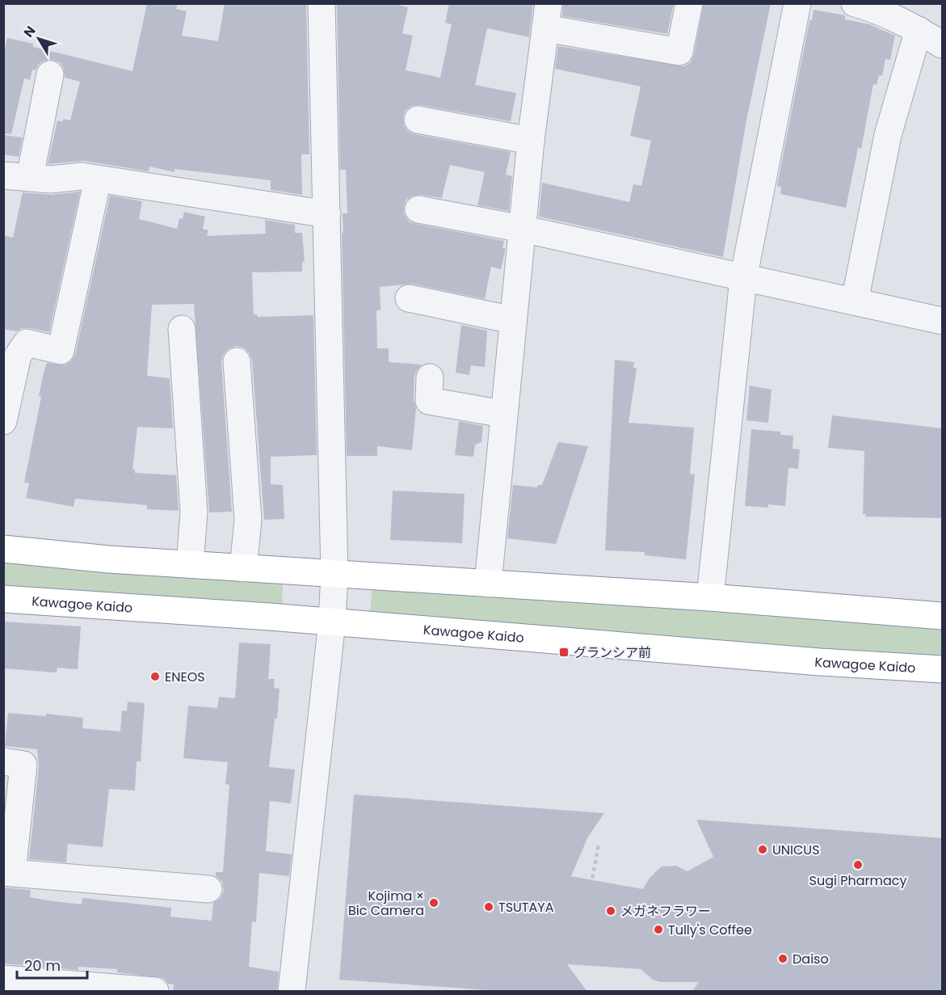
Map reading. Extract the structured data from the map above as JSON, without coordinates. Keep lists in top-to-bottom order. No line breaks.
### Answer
{"streets":{"highway":["Kawagoe Kaido"]},"places":{"transit":["グランシア前"],"other":["ENEOS","UNICUS","Sugi Pharmacy","Kojima × Bic Camera","TSUTAYA","メガネフラワー","Tully's Coffee","Daiso"]},"scale_bar":"20 m","north":"top left"}
